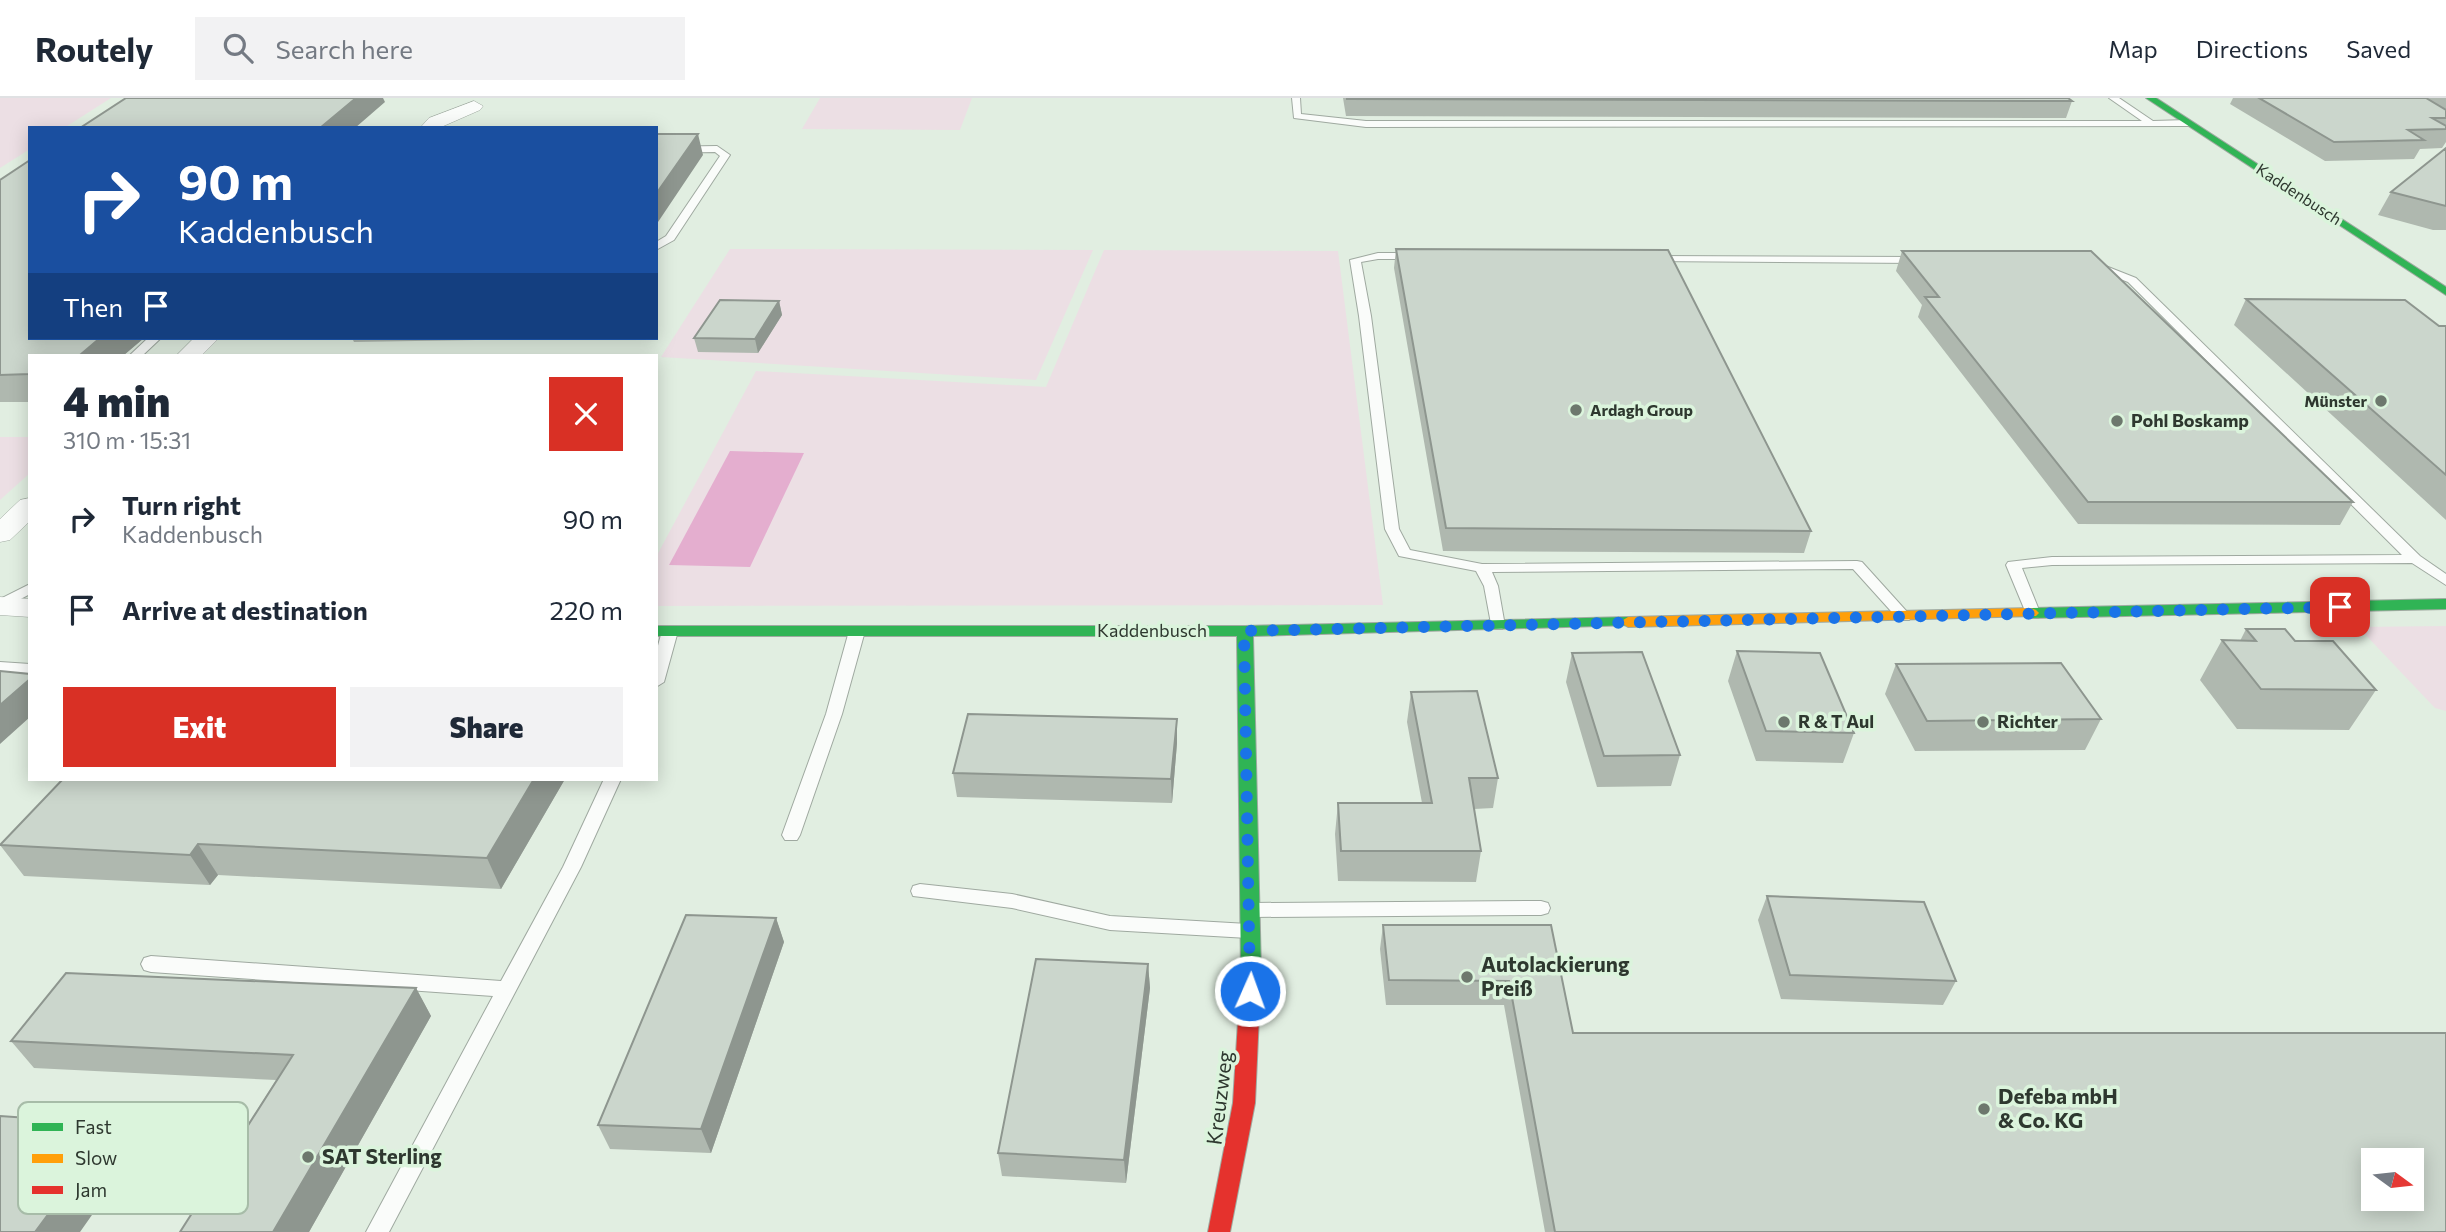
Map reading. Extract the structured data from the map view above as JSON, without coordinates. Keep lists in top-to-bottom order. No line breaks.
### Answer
{"streets":{"street":["Kaddenbusch","Kreuzweg"]},"crossings":[["Kaddenbusch","Kreuzweg"]],"places":["Münster","Ardagh Group","Pohl Boskamp","R & T Aul","Richter","Autolackierung Preiß","Defeba mbH & Co. KG","SAT Sterling"],"legend":["Fast","Slow","Jam"],"north":"right","page":{"header":"Routely","search":"Search here","nav":["Map","Directions","Saved"],"turn":["90 m","Kaddenbusch"],"then":"Then","heading":["4 min","310 m · 15:31"],"list":[{"name":"Turn right","note":"Kaddenbusch","value":"90 m"},{"name":"Arrive at destination","value":"220 m"}],"buttons":["Exit","Share"]}}
